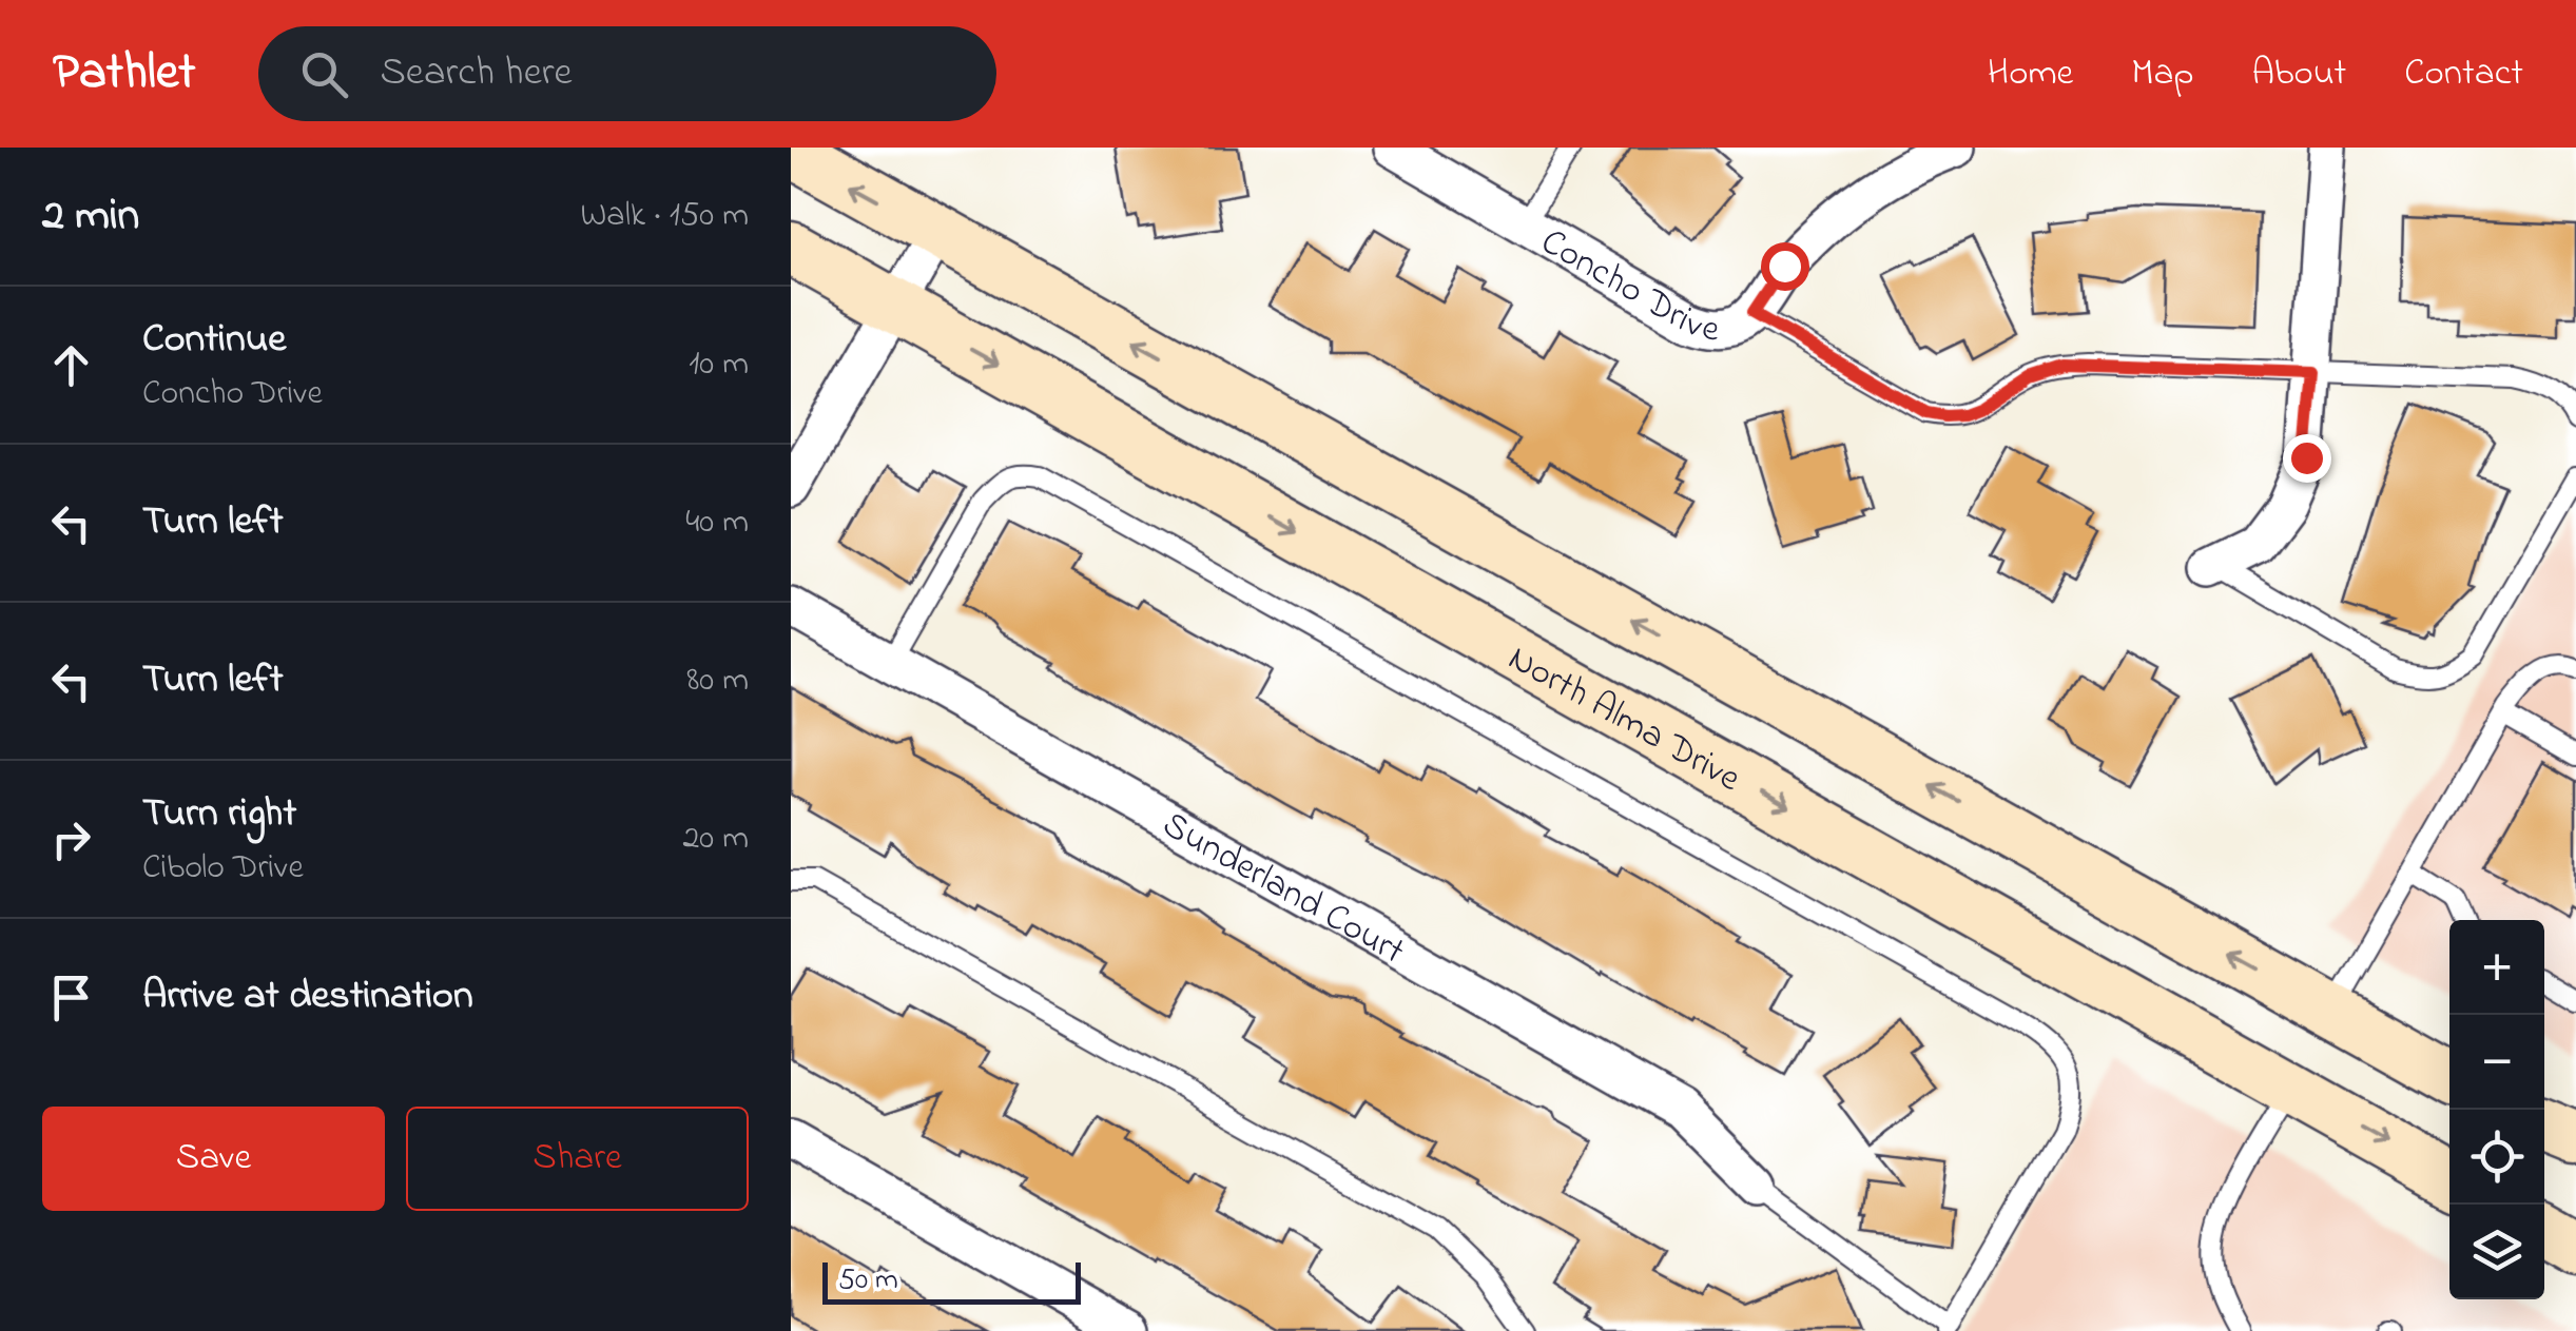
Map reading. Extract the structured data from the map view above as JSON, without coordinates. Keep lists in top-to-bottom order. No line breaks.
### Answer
{"streets":{"main road":["North Alma Drive"],"street":["Concho Drive","Sunderland Court"]},"scale_bar":"50 m","page":{"header":"Pathlet","search":"Search here","nav":["Home","Map","About","Contact"],"heading":["2 min","Walk · 150 m"],"list":[["Continue","Concho Drive","10 m"],["Turn left","40 m"],["Turn left","80 m"],["Turn right","Cibolo Drive","20 m"],"Arrive at destination"],"map_buttons":["+","−"],"buttons":["Save","Share"],"scale":"50 m"}}
